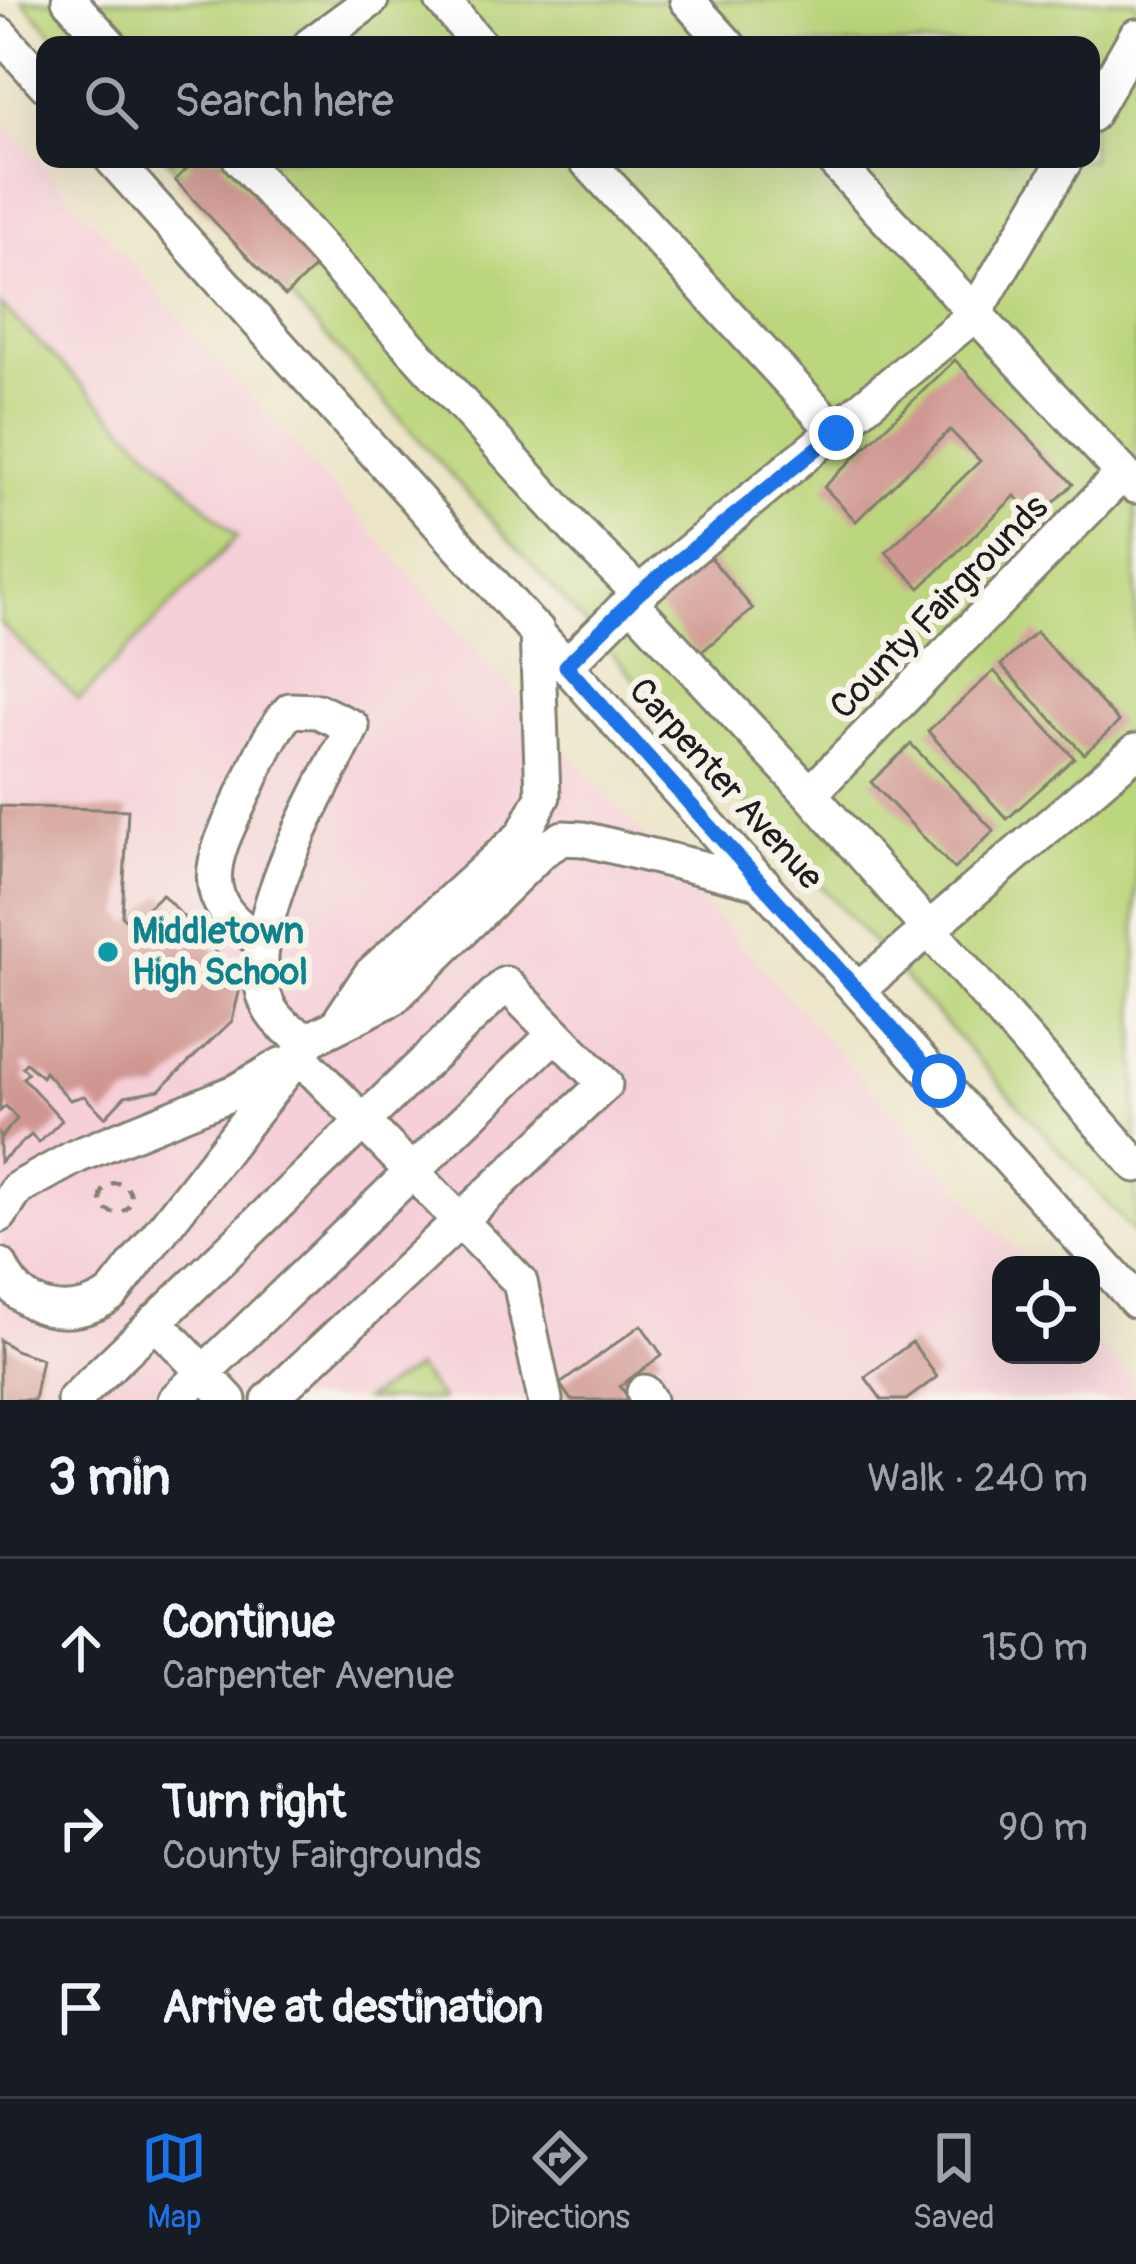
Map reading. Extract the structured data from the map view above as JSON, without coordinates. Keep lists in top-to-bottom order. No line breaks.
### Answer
{"streets":{"street":["County Fairgrounds","Carpenter Avenue"]},"places":["Middletown High School"],"page":{"search":"Search here","heading":["3 min","Walk · 240 m"],"list":[["Continue","Carpenter Avenue","150 m"],["Turn right","County Fairgrounds","90 m"],"Arrive at destination"],"nav":["Map","Directions","Saved"]}}
